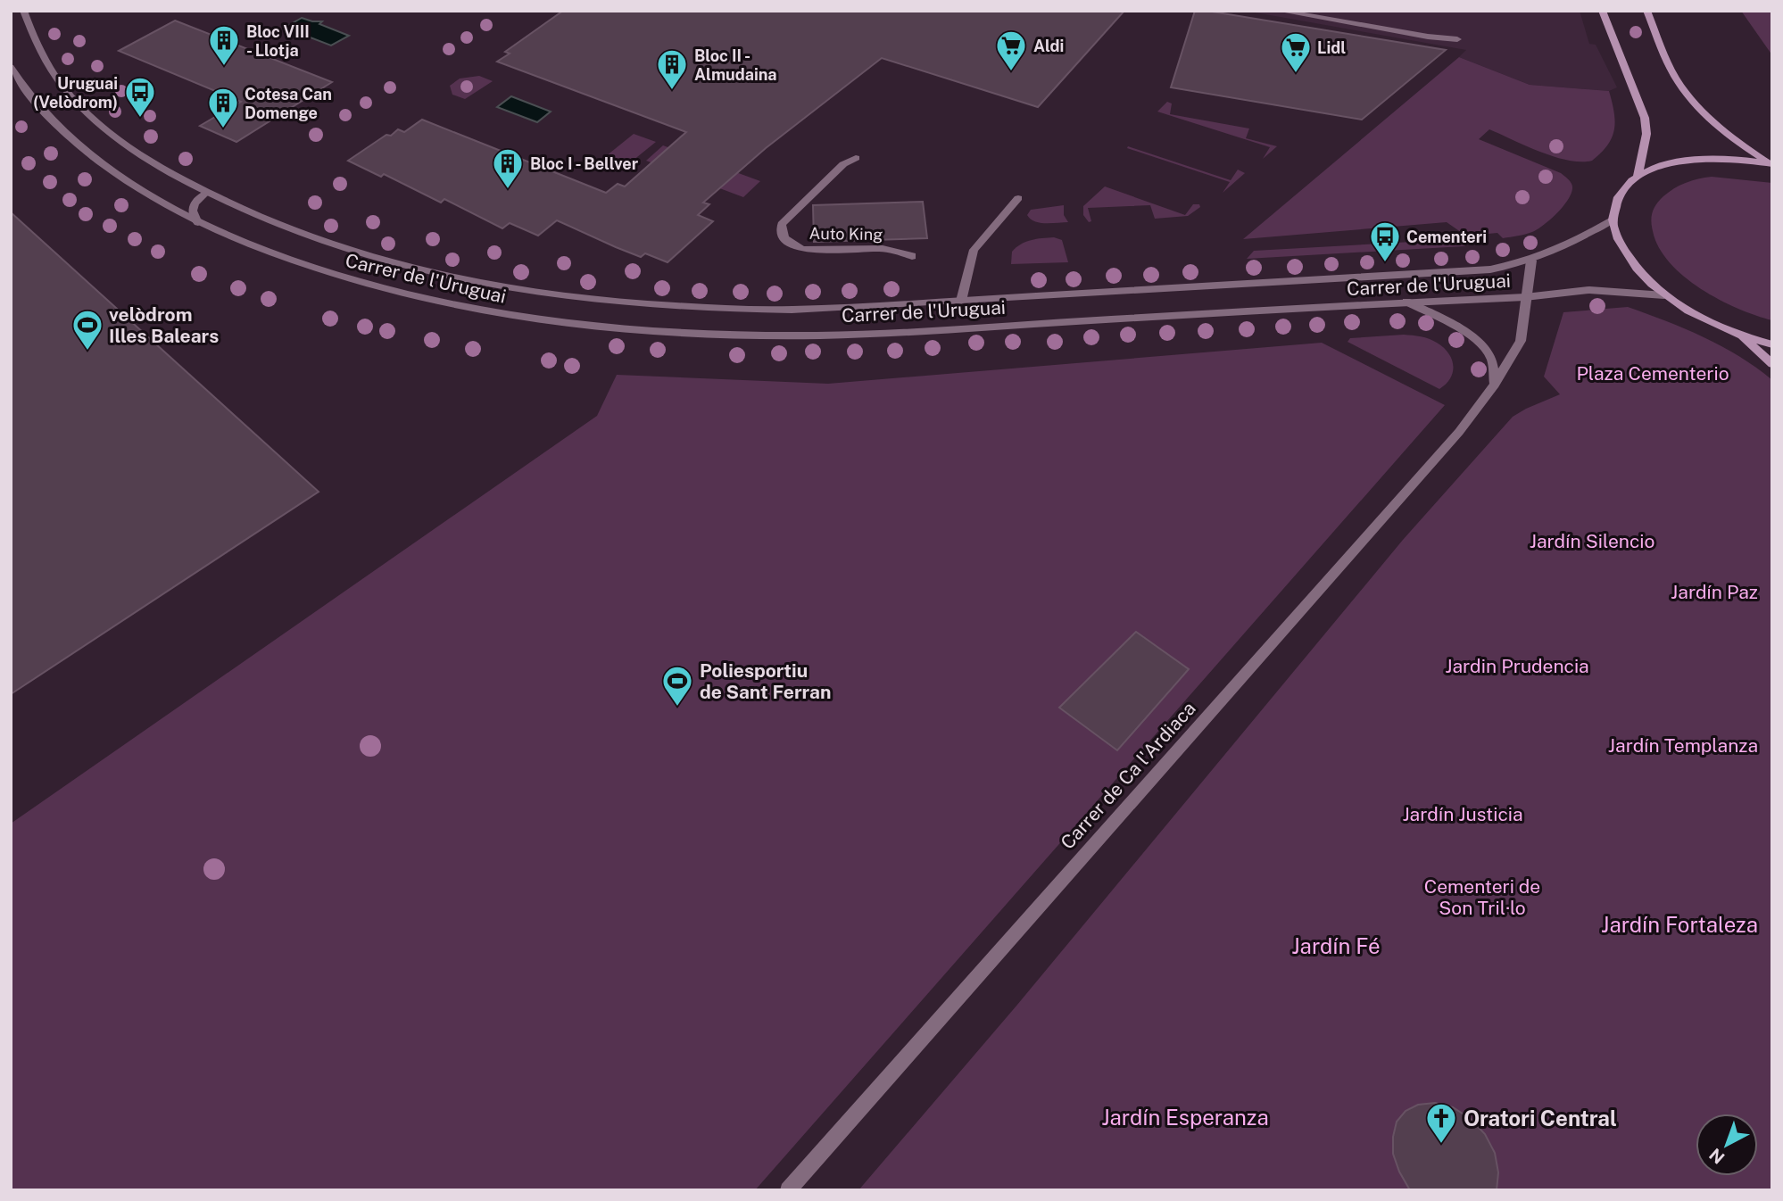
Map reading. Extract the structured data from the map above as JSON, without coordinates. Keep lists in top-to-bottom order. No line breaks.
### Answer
{"streets":{"street":["Auto King","Carrer de l'Uruguai","Carrer de Ca l'Ardiaca"]},"crossings":[["Carrer de l'Uruguai","Carrer de Ca l'Ardiaca"]],"parks":["Plaza Cementerio","Jardín Silencio","Jardín Paz","Jardin Prudencia","Jardín Templanza","Jardín Justicia","Cementeri de Son Tril·lo","Jardín Fortaleza","Jardín Fé","Jardín Esperanza"],"places":{"building":["Bloc VIII - Llotja","Bloc II - Almudaina","Cotesa Can Domenge","Bloc I - Bellver"],"supermarket":["Aldi","Lidl"],"bus stop":["Uruguai (Velòdrom)","Cementeri"],"sports":["velòdrom Illes Balears","Poliesportiu de Sant Ferran"],"church":["Oratori Central"]},"north":"bottom left"}
